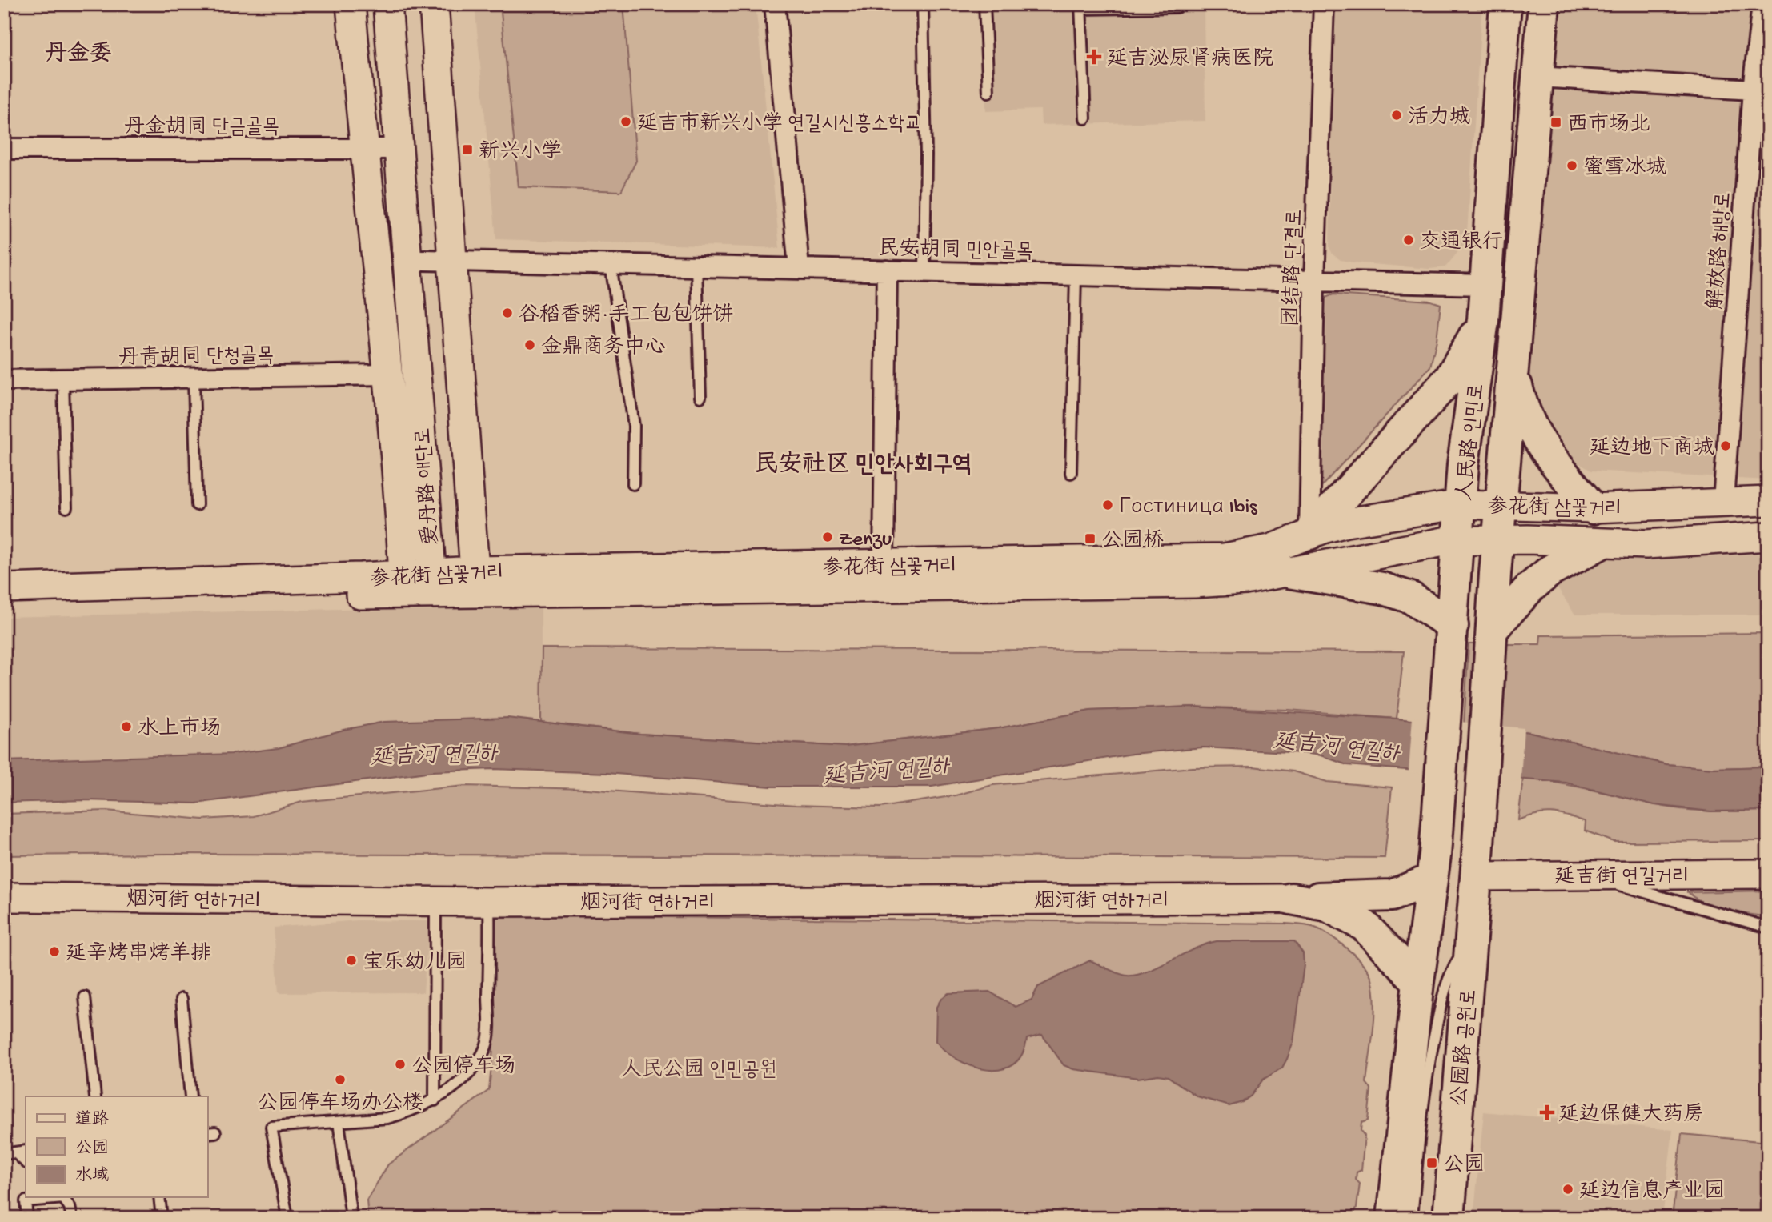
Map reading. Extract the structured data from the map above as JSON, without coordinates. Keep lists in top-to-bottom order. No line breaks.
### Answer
{"streets":{"main road":["人民路 인민로","爱丹路 애단로","参花街 삼꽃거리","延吉街 연길거리","烟河街 연하거리","公园路 공원로"],"street":["丹金胡同 단금골목","民安胡同 민안골목","解放路 해방로","团结路 단결로","丹青胡同 단청골목"]},"crossings":[["丹金胡同 단금골목","爱丹路 애단로"],["民安胡同 민안골목","团结路 단결로"],["民安胡同 민안골목","人民路 인민로"],["民安胡同 민안골목","爱丹路 애단로"],["解放路 해방로","参花街 삼꽃거리"],["团结路 단결로","参花街 삼꽃거리"],["丹青胡同 단청골목","爱丹路 애단로"],["人民路 인민로","参花街 삼꽃거리"],["人民路 인민로","延吉街 연길거리"],["人民路 인민로","公园路 공원로"],["爱丹路 애단로","参花街 삼꽃거리"],["延吉街 연길거리","公园路 공원로"]],"districts":["丹金委","民安社区 민안사회구역"],"water":["延吉河 연길하"],"parks":["人民公园 인민공원"],"places":{"health":["延吉泌尿肾病医院","延边保健大药房"],"other":["活力城","延吉市新兴小学 연길시신흥소학교","蜜雪冰城","交通银行","谷稻香粥·手工包包饼饼","金鼎商务中心","延边地下商城","Гостиница Ibis","Zenzu","水上市场","延辛烤串烤羊排","宝乐幼儿园","公园停车场","公园停车场办公楼","延边信息产业园"],"transit":["西市场北","新兴小学","公园桥","公园"]},"legend":["道路","公园","水域"]}
